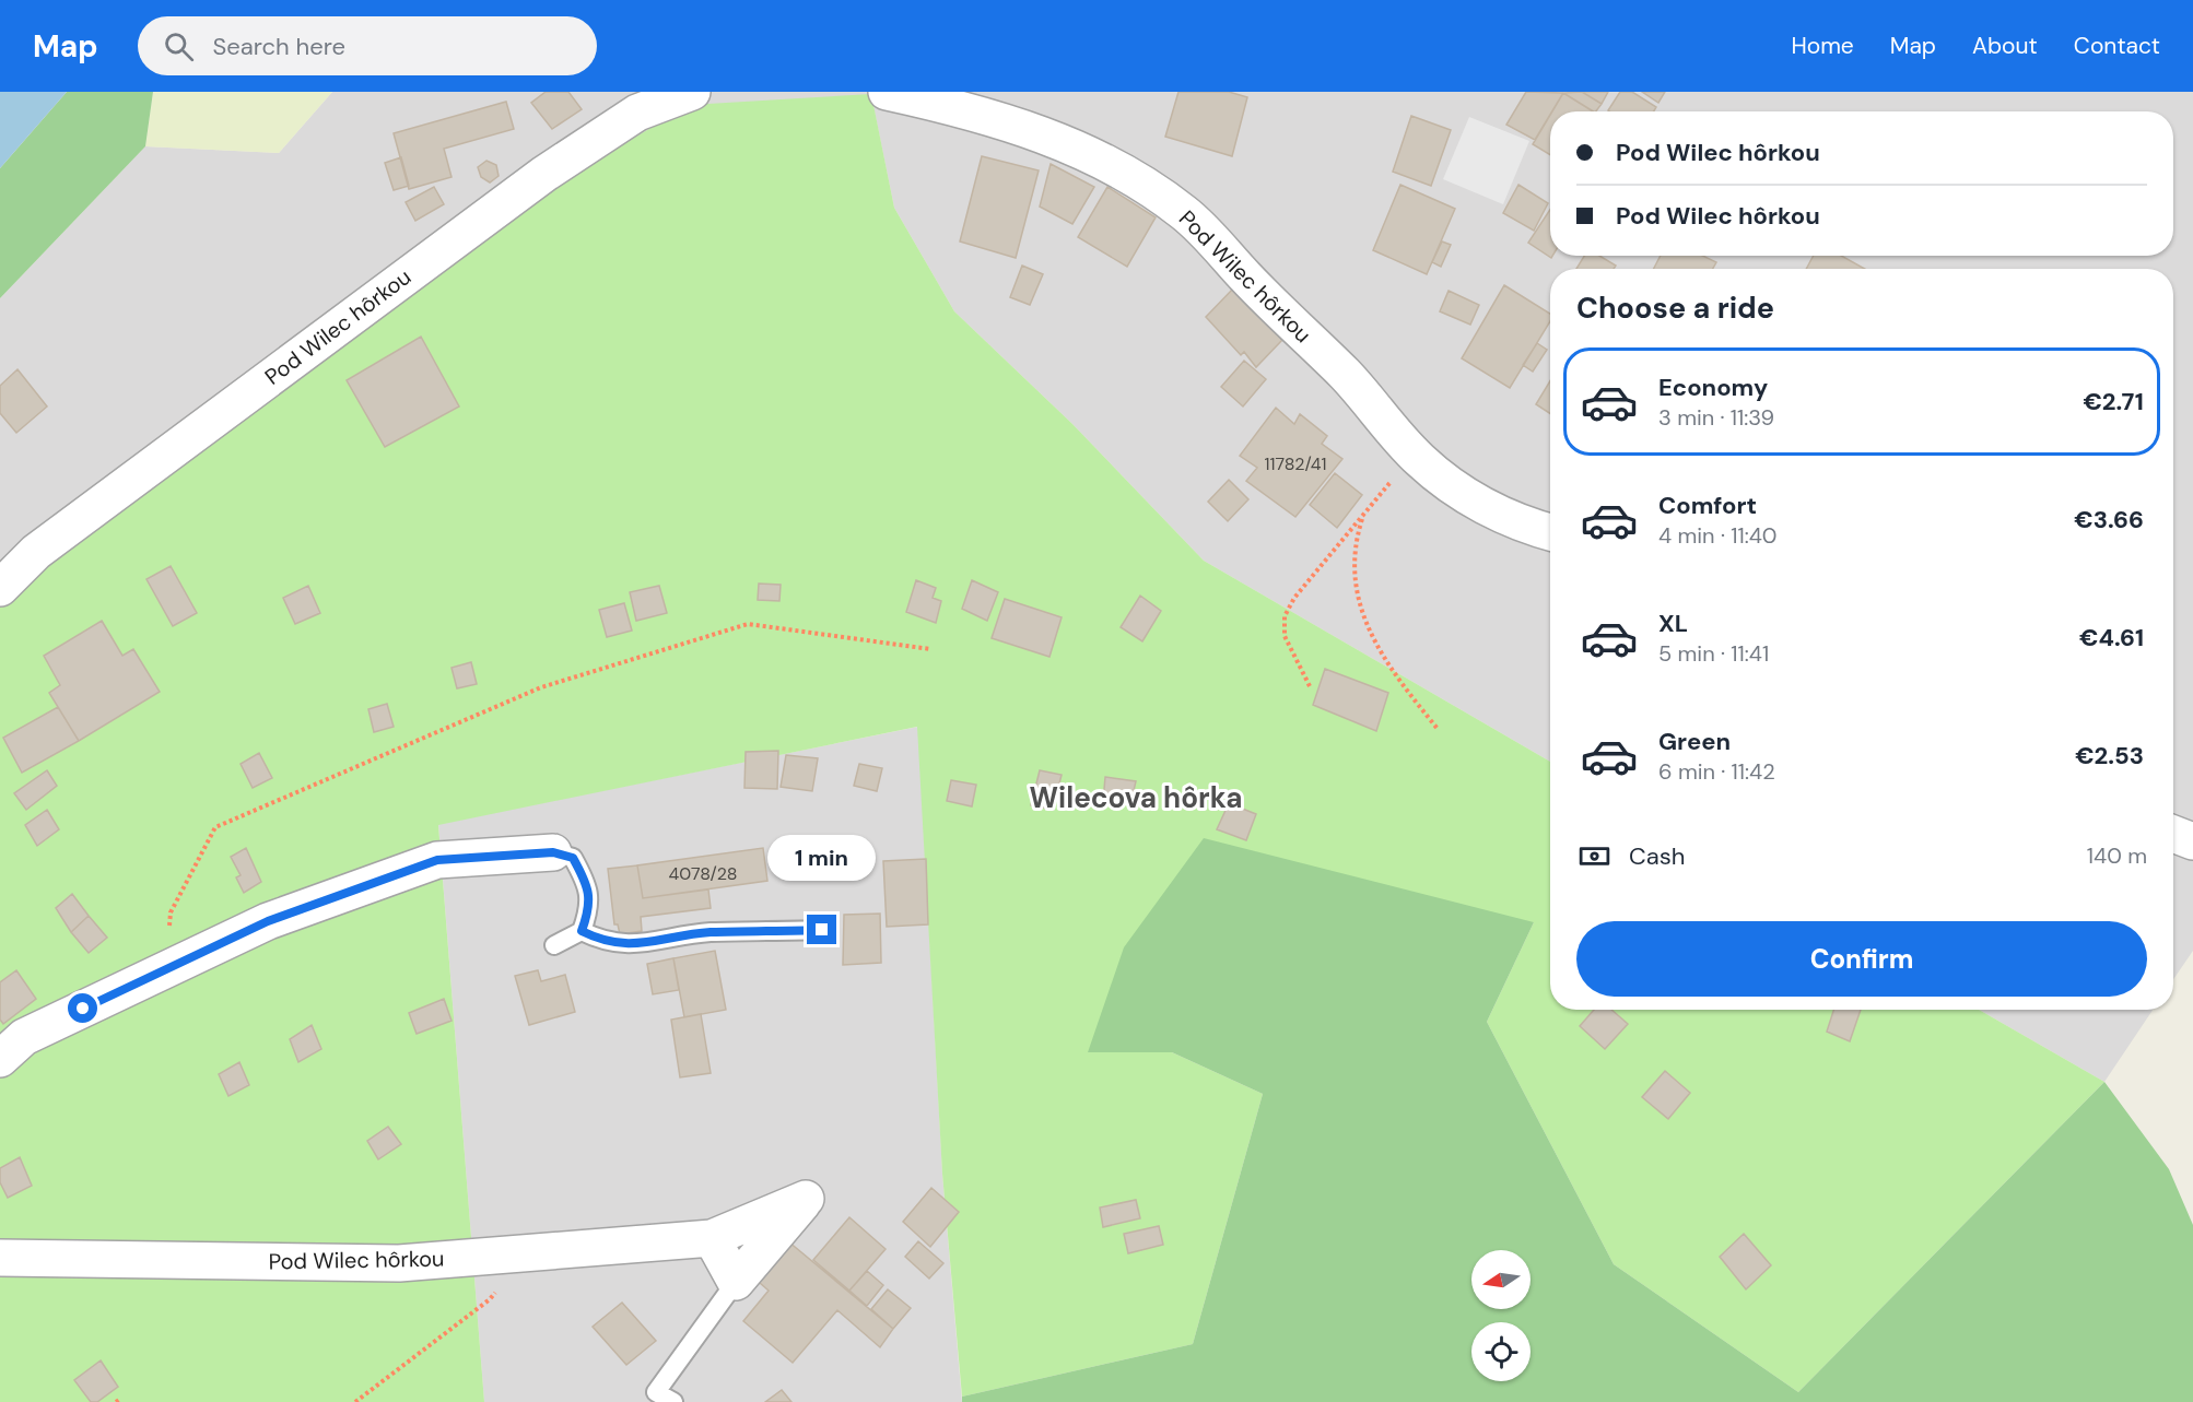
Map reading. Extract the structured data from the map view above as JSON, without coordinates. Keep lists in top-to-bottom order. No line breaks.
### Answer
{"streets":{"street":["Pod Wilec hôrkou"]},"districts":["Wilecova hôrka"],"house_numbers":["11782/41","4078/28"],"north":"left","page":{"header":"Map","search":"Search here","nav":["Home","Map","About","Contact"],"banner":["Pod Wilec hôrkou","Pod Wilec hôrkou"],"heading":"Choose a ride","list":[{"name":"Economy","note":"3 min · 11:39","value":"€2.71"},{"name":"Comfort","note":"4 min · 11:40","value":"€3.66"},{"name":"XL","note":"5 min · 11:41","value":"€4.61"},{"name":"Green","note":"6 min · 11:42","value":"€2.53"}],"pay":["Cash","140 m"],"bubble":"1 min","buttons":"Confirm"}}
